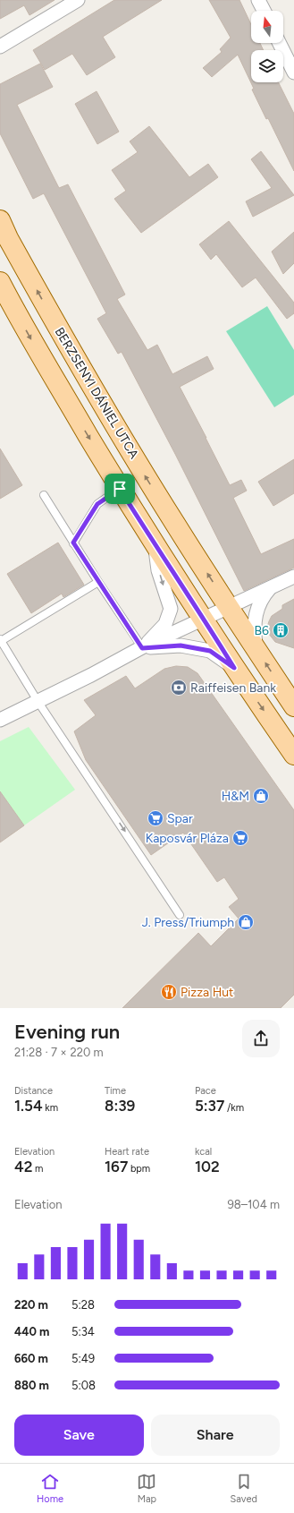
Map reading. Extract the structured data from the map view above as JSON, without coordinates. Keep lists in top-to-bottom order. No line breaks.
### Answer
{"streets":{"main road":["BERZSENYI DÁNIEL UTCA"]},"places":{"building":["B6"],"bank":["Raiffeisen Bank"],"shop":["H&M","J. Press/Triumph"],"supermarket":["Spar","Kaposvár Pláza"],"restaurant":["Pizza Hut"]},"north":"top","page":{"heading":["Evening run","21:28 · 7 × 220 m"],"stats":[["Distance","1.54 km"],["Time","8:39"],["Pace","5:37 /km"],["Elevation","42 m"],["Heart rate","167 bpm"],["kcal","102"]],"chart":["Elevation","98–104 m"],"list":[{"name":"220 m","note":"5:28"},{"name":"440 m","note":"5:34"},{"name":"660 m","note":"5:49"},{"name":"880 m","note":"5:08"}],"buttons":["Save","Share"],"tabs":["Home","Map","Saved"]}}
